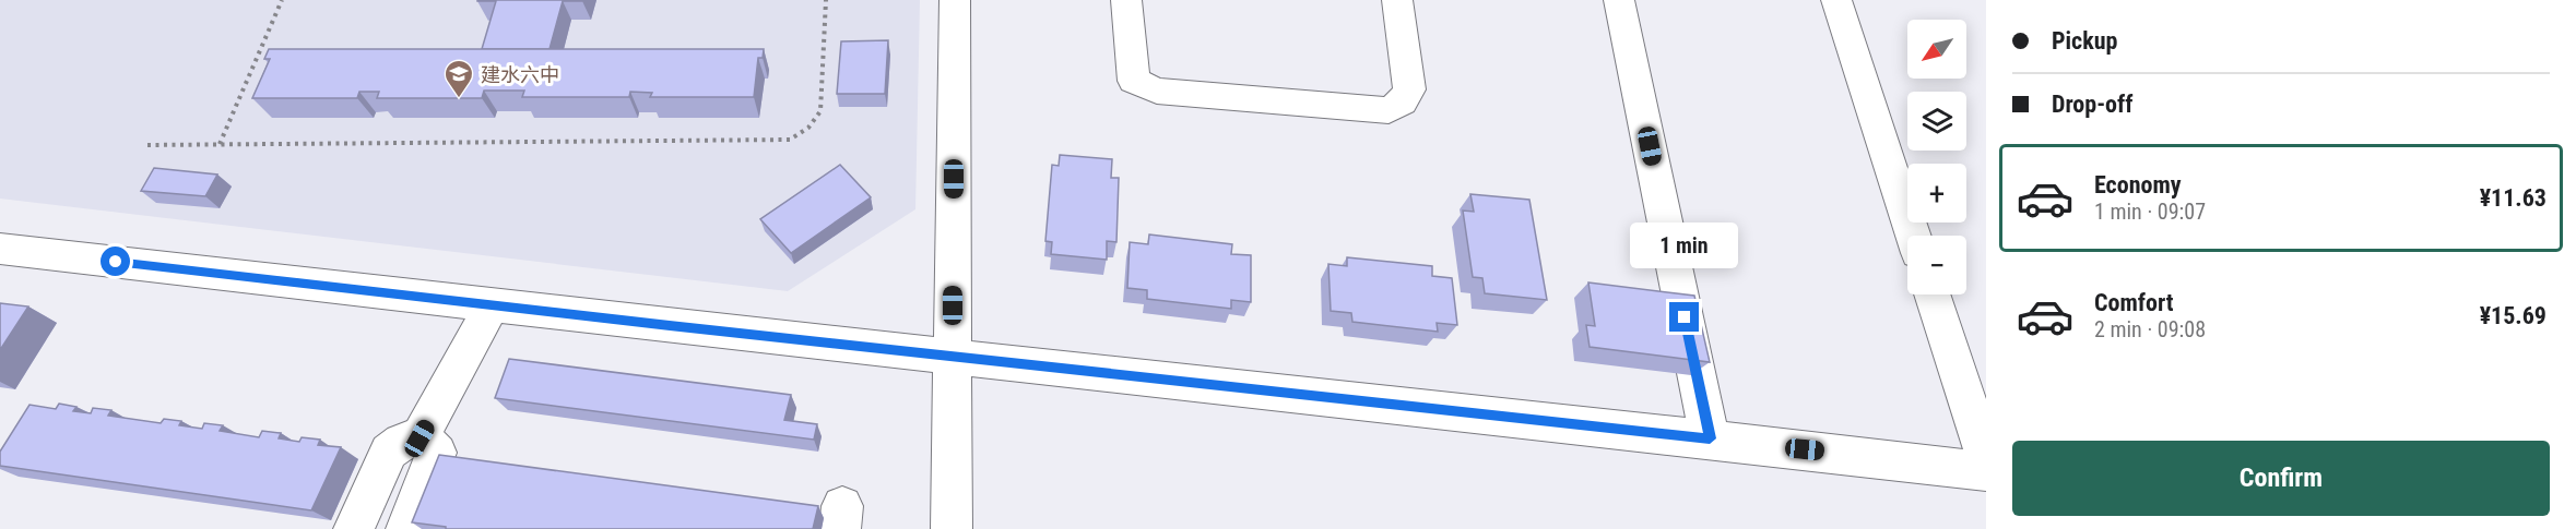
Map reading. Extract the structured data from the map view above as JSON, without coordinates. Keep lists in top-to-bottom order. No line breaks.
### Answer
{"places":{"school or university":["建水六中"]},"north":"bottom left","page":{"banner":["Pickup","Drop-off"],"map_buttons":["+","−"],"list":[{"name":"Economy","note":"1 min · 09:07","value":"¥11.63"},{"name":"Comfort","note":"2 min · 09:08","value":"¥15.69"}],"bubble":"1 min","buttons":"Confirm"}}
